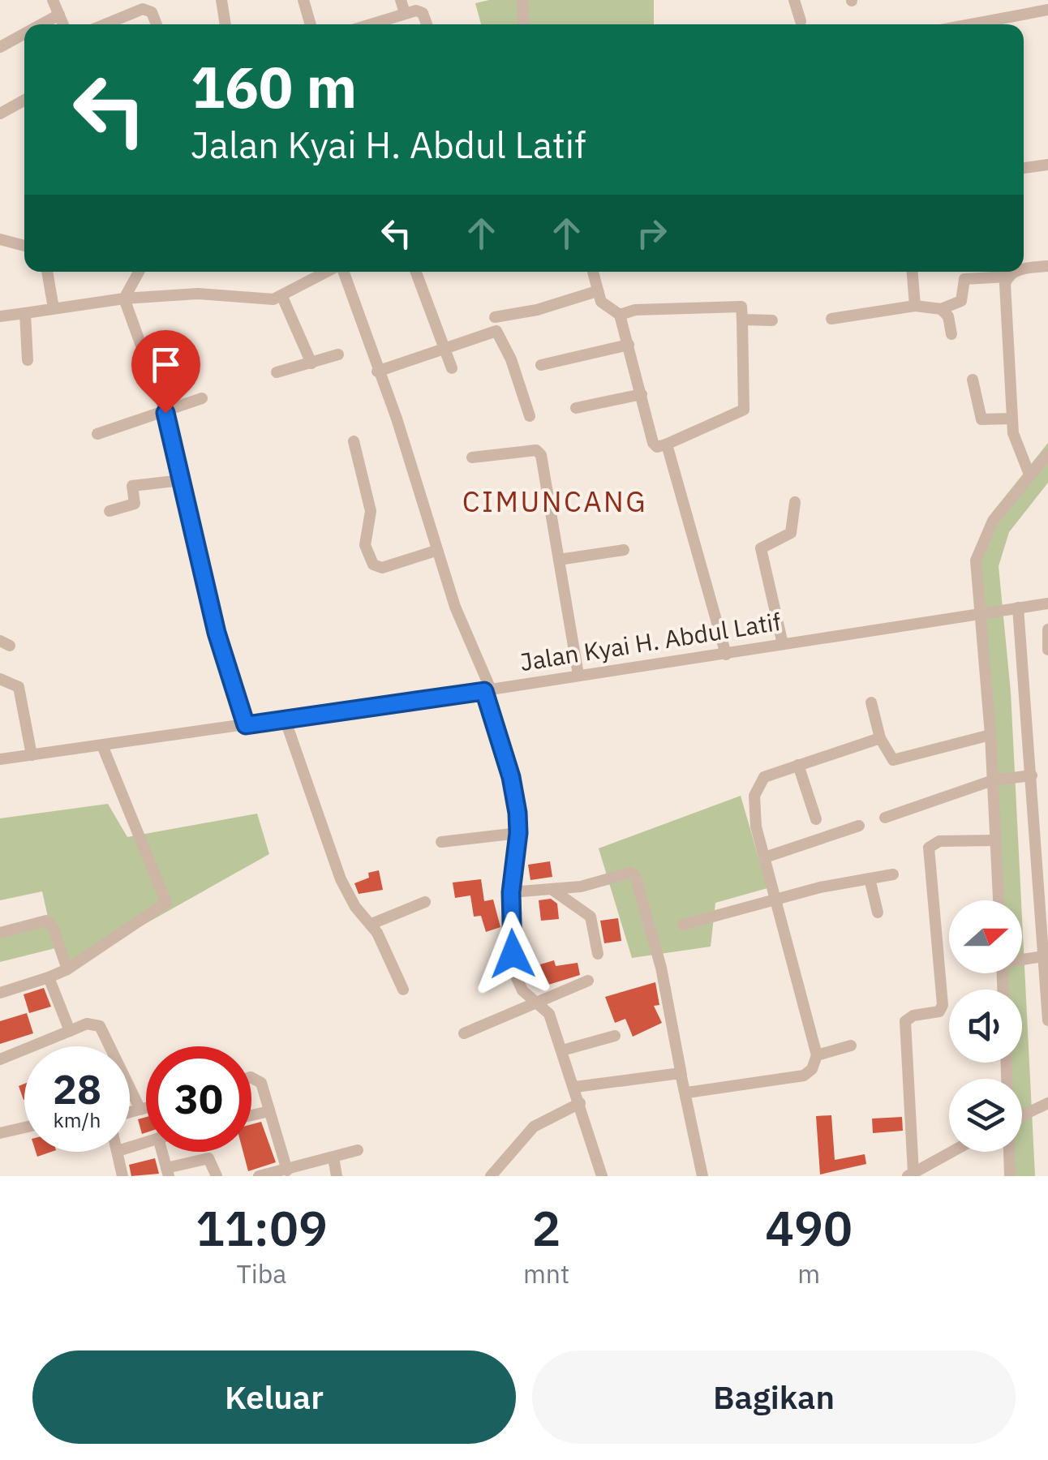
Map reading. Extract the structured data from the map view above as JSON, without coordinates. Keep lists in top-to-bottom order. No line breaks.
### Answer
{"streets":{"street":["Jalan Kyai H. Abdul Latif"]},"districts":["CIMUNCANG"],"north":"right","page":{"turn":["160 m","Jalan Kyai H. Abdul Latif"],"speed":"28 km/h","limit":"30","eta":["11:09","Tiba","2","mnt","490","m"],"buttons":["Keluar","Bagikan"]}}
